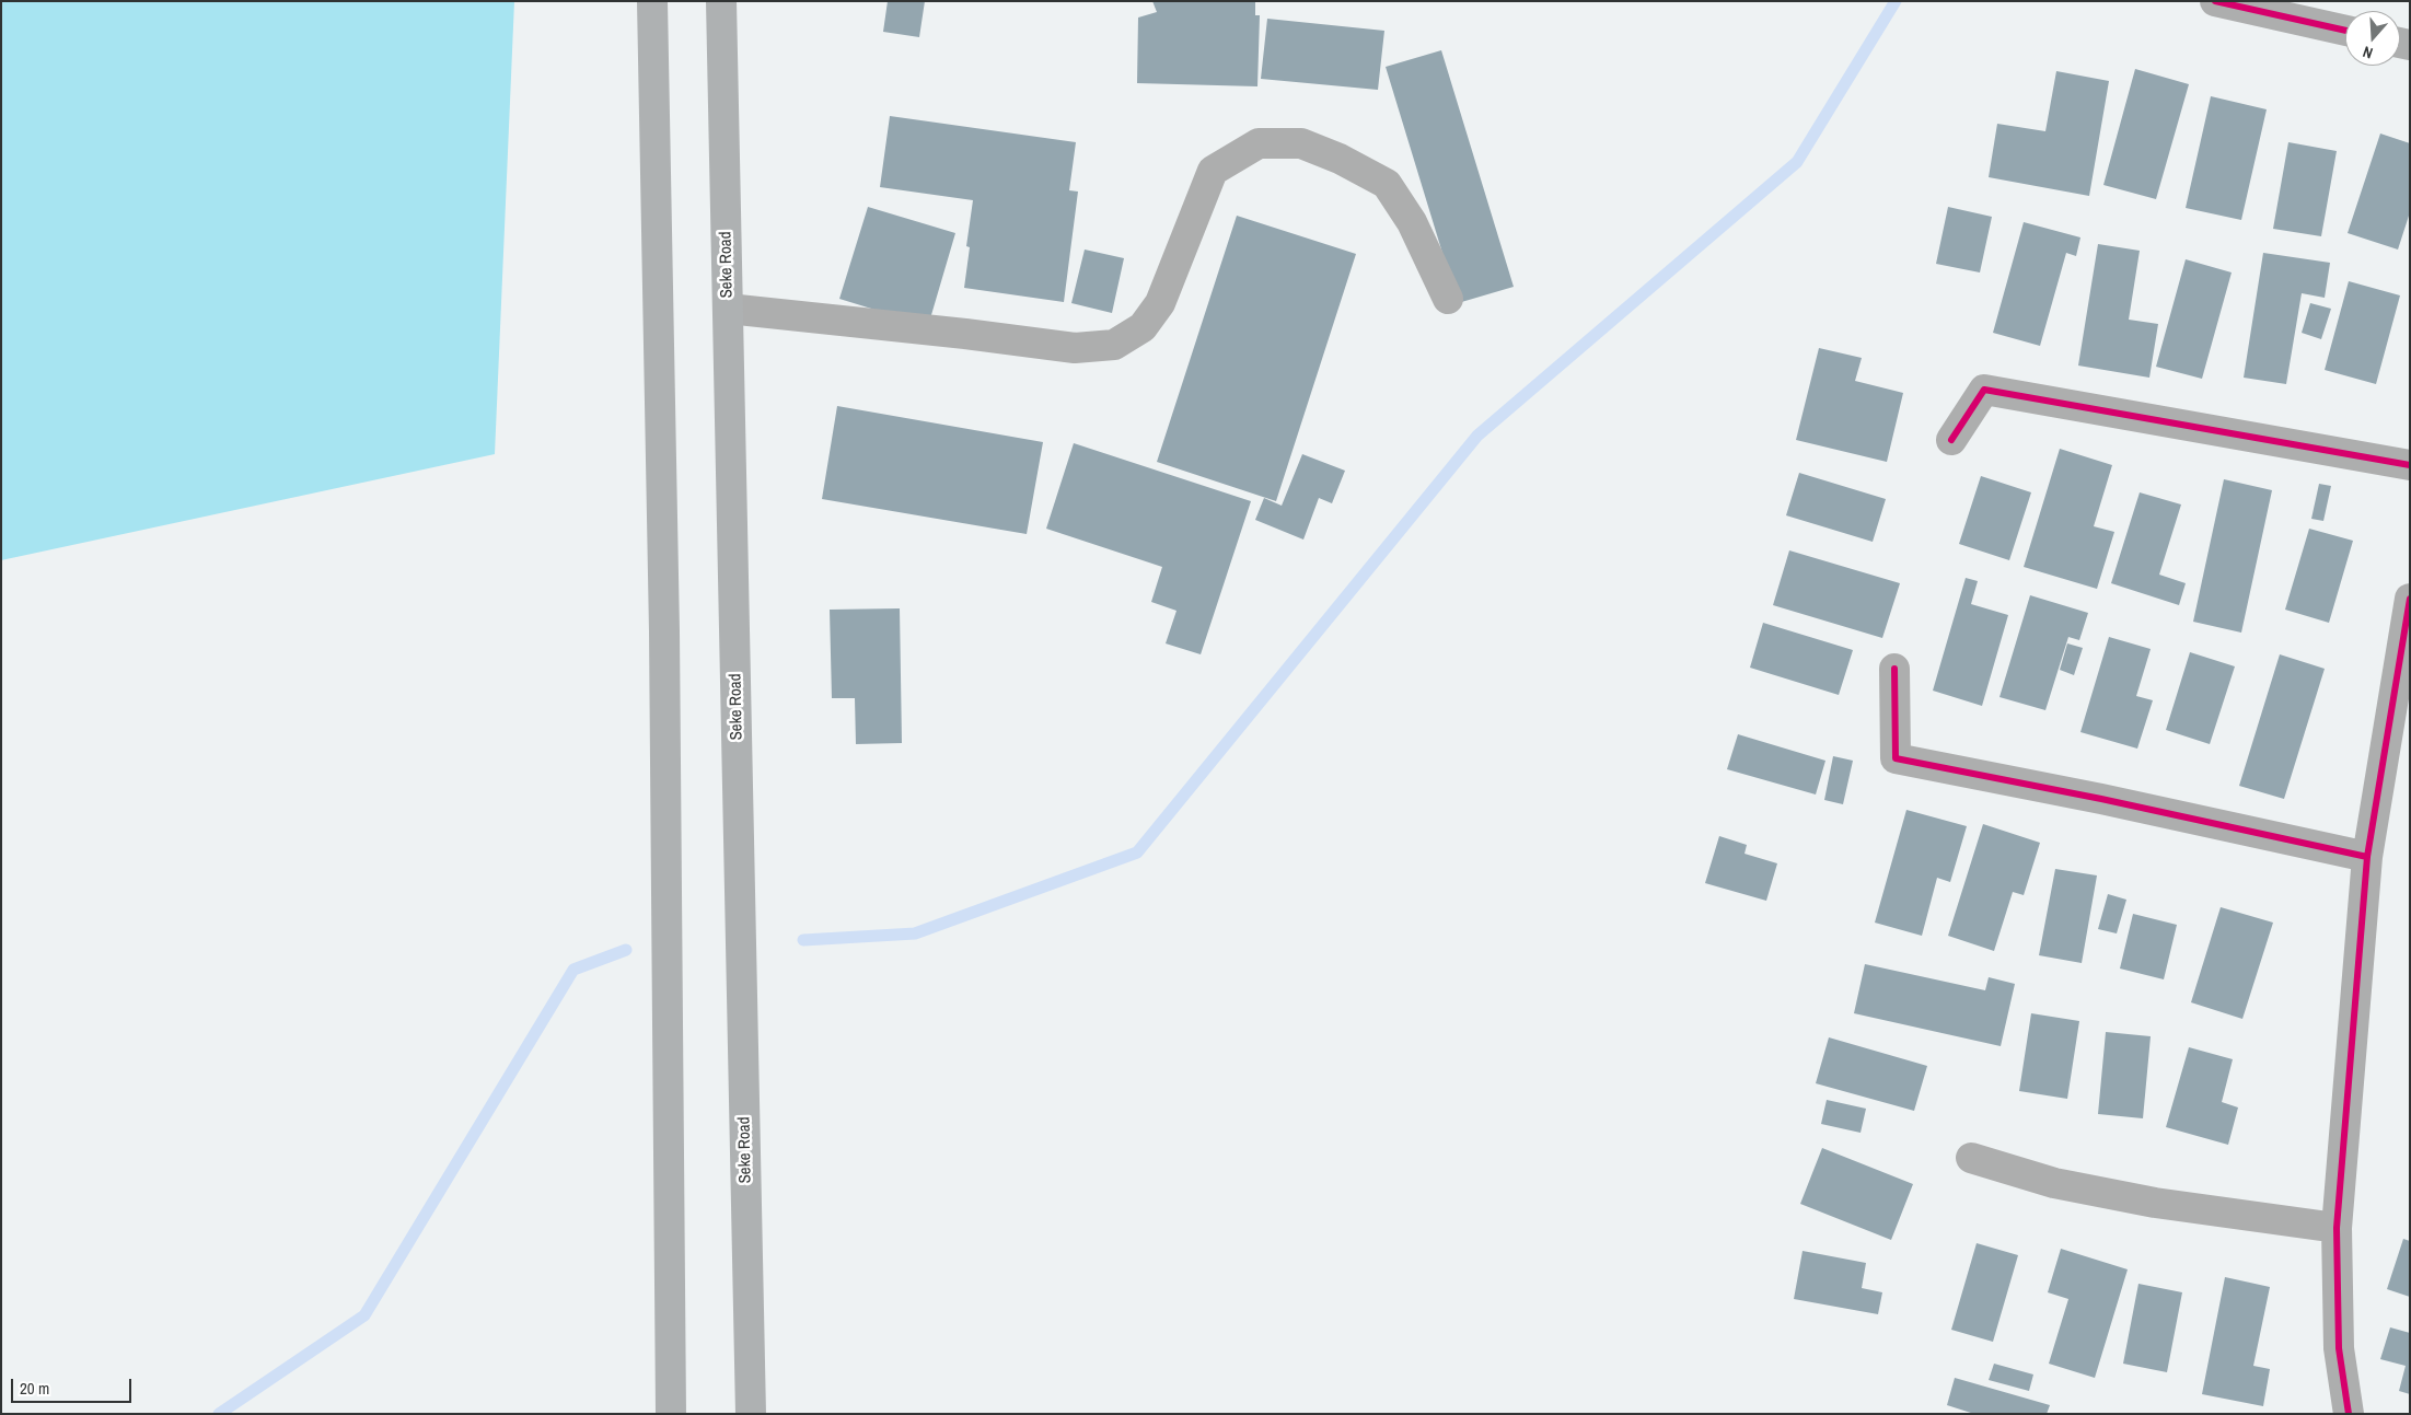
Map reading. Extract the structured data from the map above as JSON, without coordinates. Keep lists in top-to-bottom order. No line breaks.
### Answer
{"streets":{"main road":["Seke Road"]},"scale_bar":"20 m","north":"bottom"}
